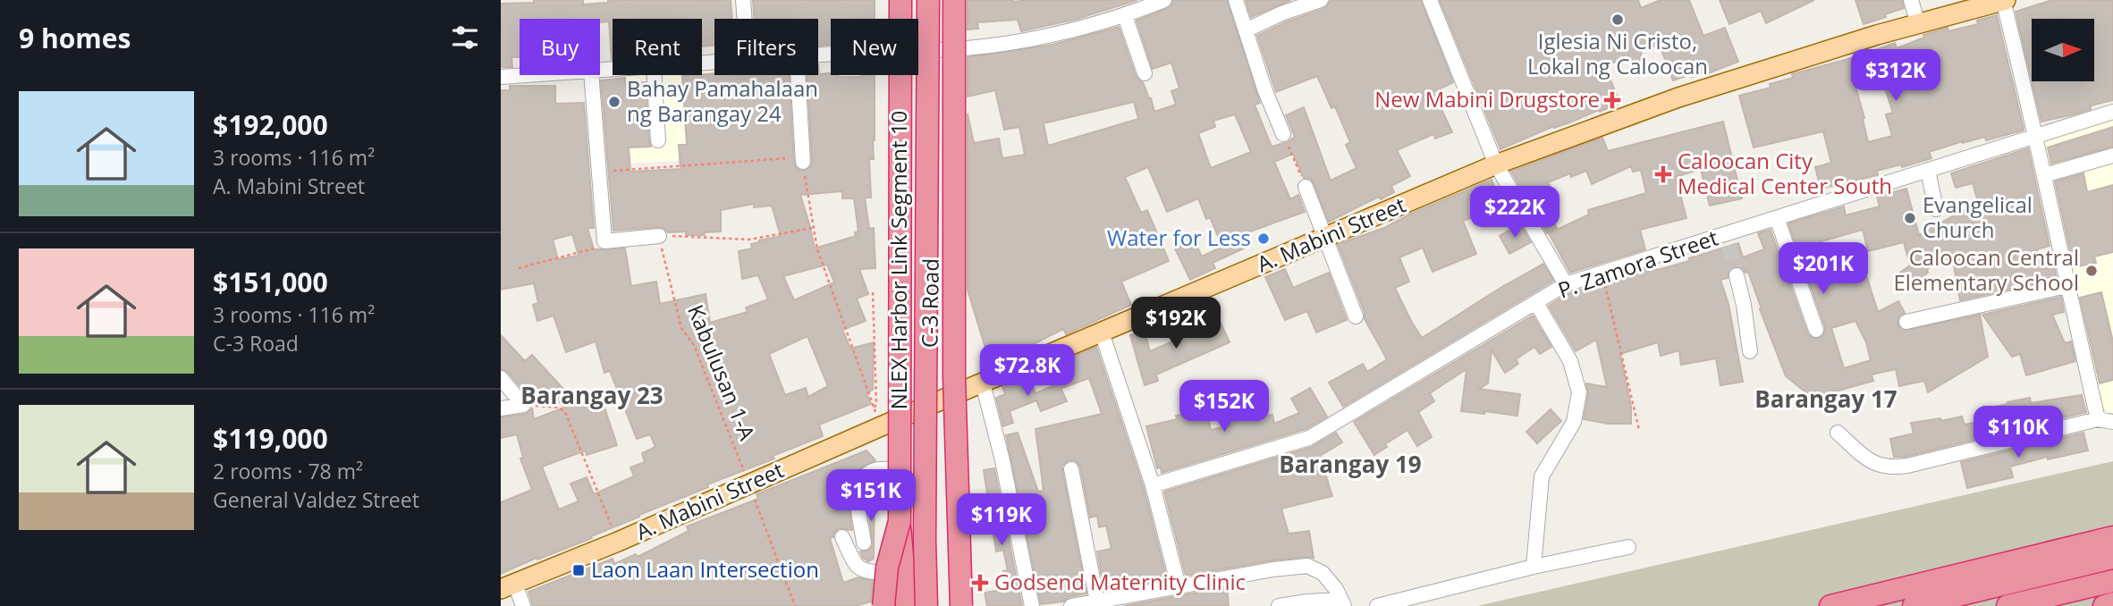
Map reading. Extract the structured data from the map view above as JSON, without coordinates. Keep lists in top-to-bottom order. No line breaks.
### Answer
{"streets":{"highway":["NLEX Harbor Link Segment 10"],"main road":["A. Mabini Street","C-3 Road"],"street":["P. Zamora Street"],"path":["Kabulusan 1-A"]},"crossings":[["A. Mabini Street","C-3 Road"],["A. Mabini Street","Kabulusan 1-A"],["NLEX Harbor Link Segment 10","C-3 Road"]],"districts":["Barangay 23","Barangay 17","Barangay 19"],"places":{"other":["Iglesia Ni Cristo, Lokal ng Caloocan","Bahay Pamahalaan ng Barangay 24","Evangelical Church","Water for Less","Caloocan Central Elementary School"],"health":["New Mabini Drugstore","Caloocan City Medical Center South","Godsend Maternity Clinic"],"transit":["Laon Laan Intersection"]},"north":"right","page":{"heading":"9 homes","chip":["Buy","Rent","Filters","New"],"price":["$312K","$222K","$201K","$192K","$72.8K","$152K","$110K","$151K","$119K"],"list":[{"name":"$192,000","note":"3 rooms · 116 m² · A. Mabini Street"},{"name":"$151,000","note":"3 rooms · 116 m² · C-3 Road"},{"name":"$119,000","note":"2 rooms · 78 m² · General Valdez Street"}]}}
